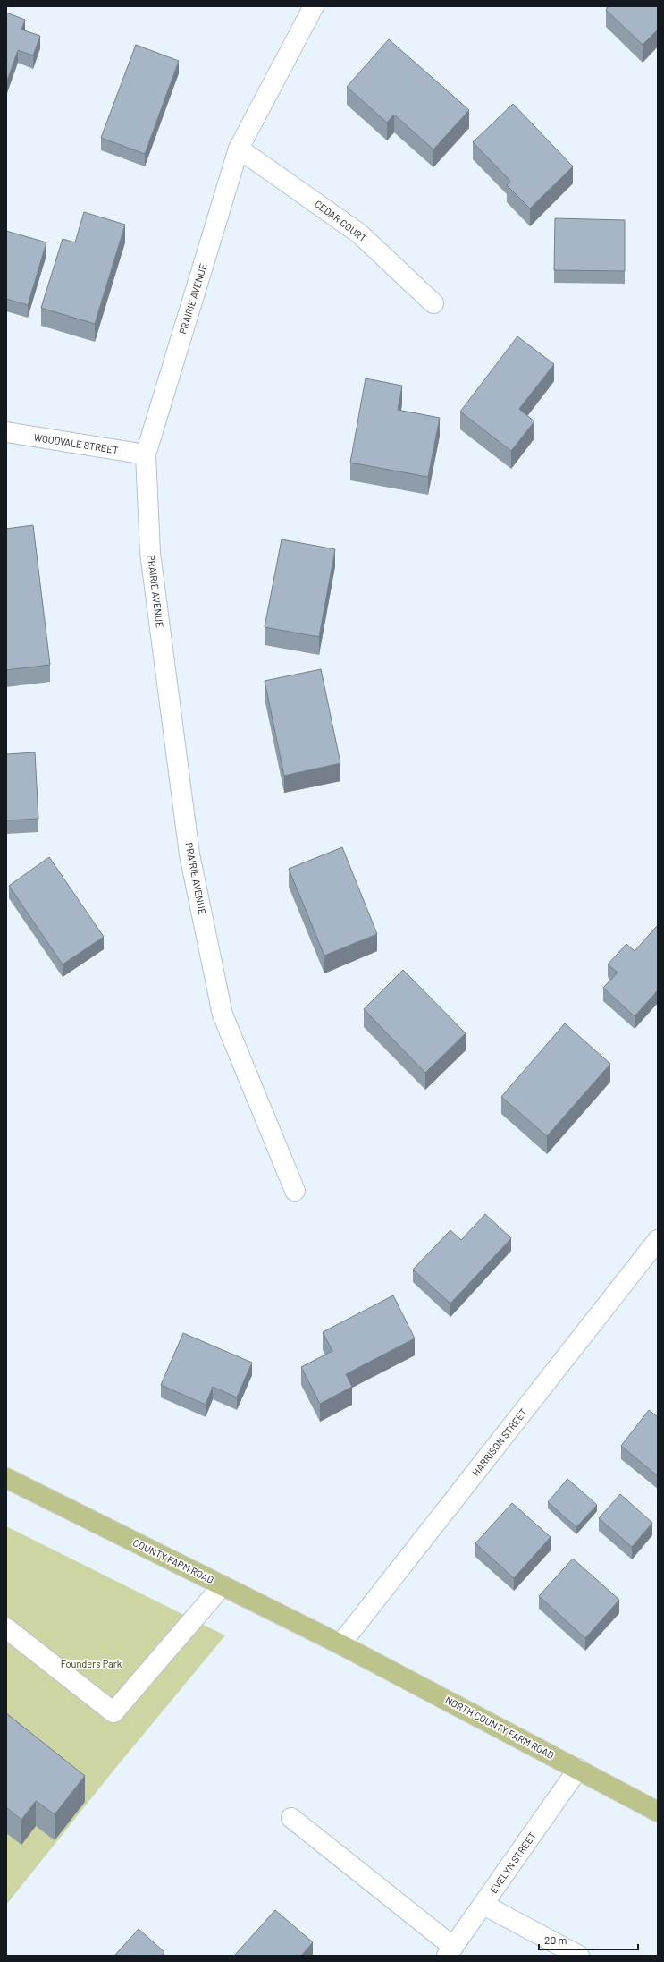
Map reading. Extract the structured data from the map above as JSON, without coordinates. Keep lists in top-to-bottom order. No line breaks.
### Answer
{"streets":{"main road":["COUNTY FARM ROAD","NORTH COUNTY FARM ROAD"],"street":["CEDAR COURT","PRAIRIE AVENUE","WOODVALE STREET","HARRISON STREET","EVELYN STREET"]},"crossings":[["CEDAR COURT","PRAIRIE AVENUE"],["PRAIRIE AVENUE","WOODVALE STREET"],["HARRISON STREET","COUNTY FARM ROAD"],["HARRISON STREET","NORTH COUNTY FARM ROAD"],["COUNTY FARM ROAD","NORTH COUNTY FARM ROAD"],["NORTH COUNTY FARM ROAD","EVELYN STREET"]],"parks":["Founders Park"],"scale_bar":"20 m"}
